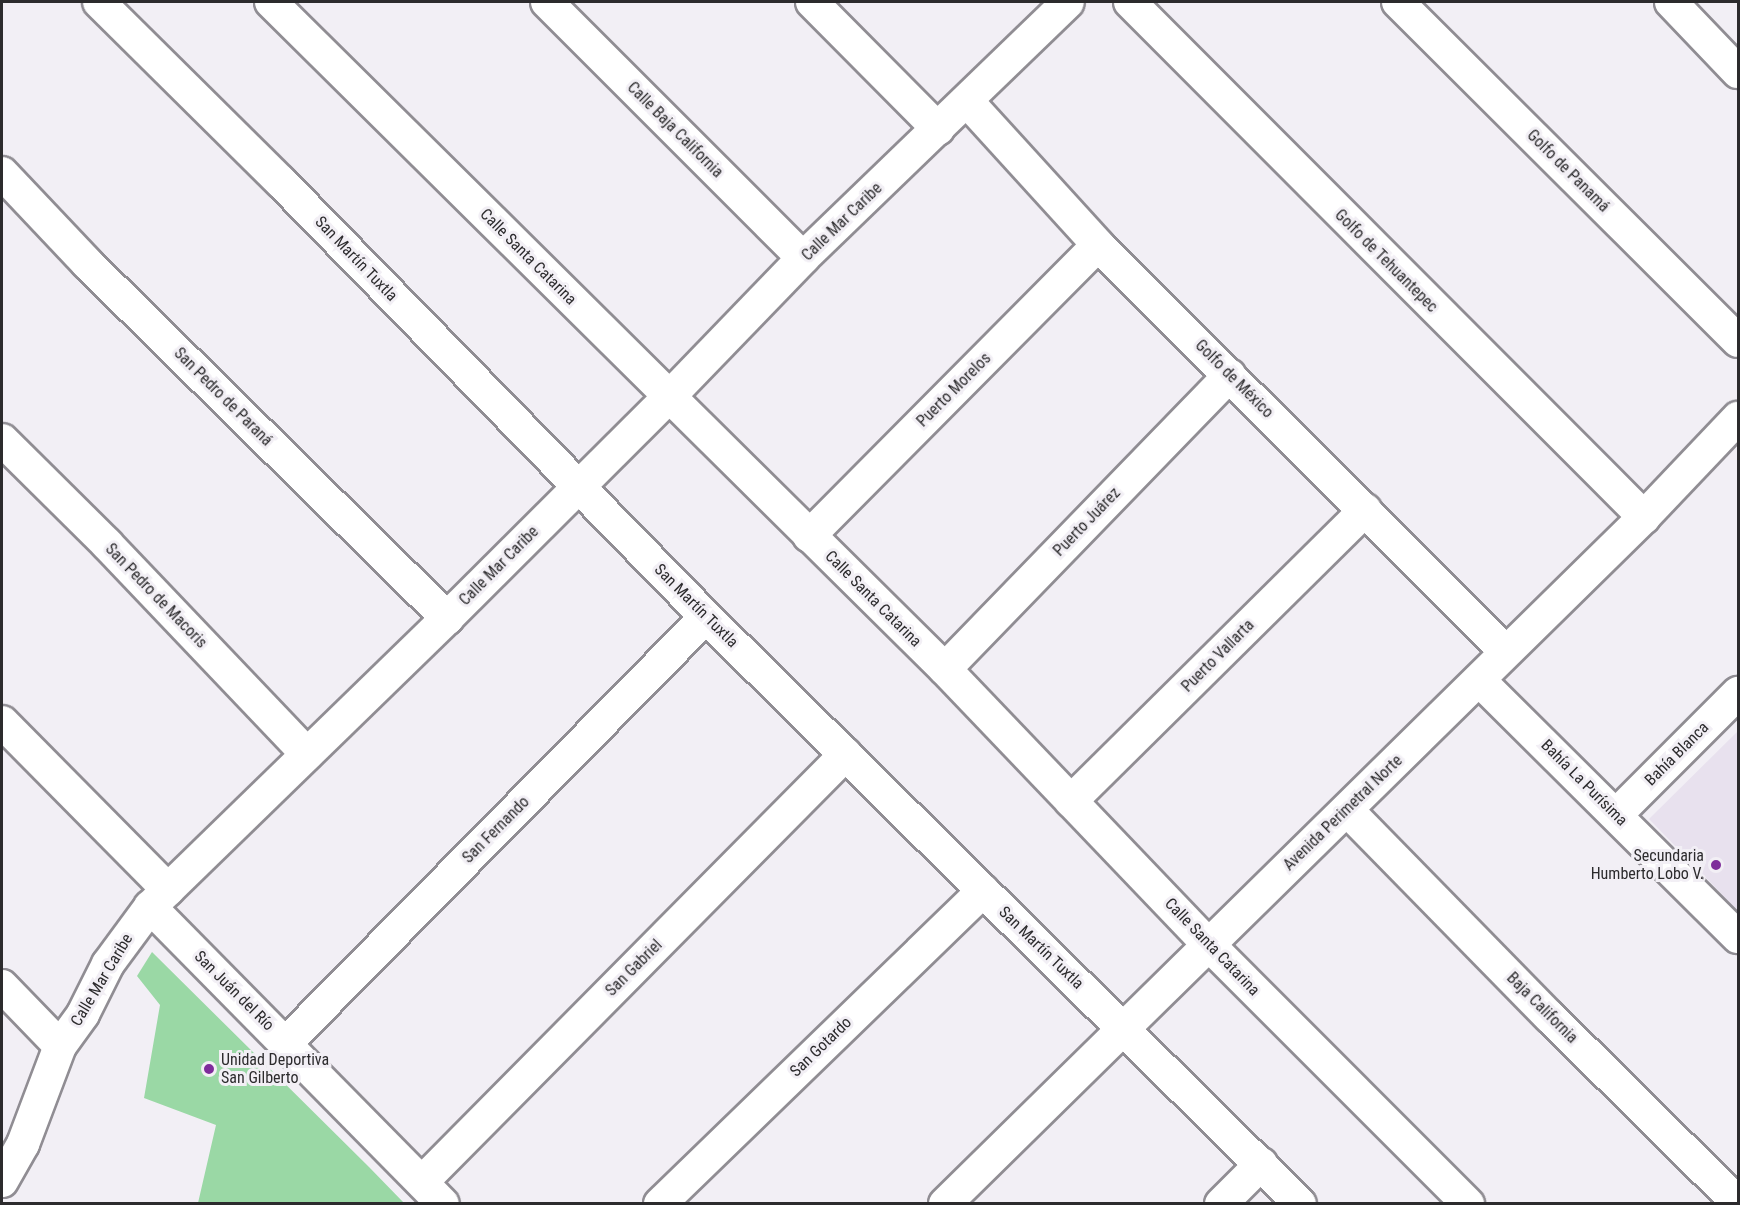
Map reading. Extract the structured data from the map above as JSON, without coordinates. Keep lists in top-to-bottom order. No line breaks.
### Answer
{"streets":{"street":["Calle Baja California","Golfo de Panamá","Calle Mar Caribe","Calle Santa Catarina","San Martín Tuxtla","Golfo de Tehuantepec","Golfo de México","Puerto Morelos","San Pedro de Paraná","Puerto Juárez","San Pedro de Macoris","Puerto Vallarta","Bahía Blanca","Bahía La Purísima","Avenida Perimetral Norte","San Fernando","San Gabriel","San Juán del Río","Baja California","San Gotardo"]},"crossings":[["Calle Baja California","Calle Mar Caribe"],["Calle Mar Caribe","Calle Santa Catarina"],["Calle Mar Caribe","San Martín Tuxtla"],["Calle Mar Caribe","Golfo de México"],["Calle Mar Caribe","San Pedro de Paraná"],["Calle Mar Caribe","San Pedro de Macoris"],["Calle Mar Caribe","San Juán del Río"],["Calle Santa Catarina","Puerto Morelos"],["Calle Santa Catarina","Puerto Juárez"],["Calle Santa Catarina","Puerto Vallarta"],["Calle Santa Catarina","Avenida Perimetral Norte"],["San Martín Tuxtla","Avenida Perimetral Norte"],["San Martín Tuxtla","San Fernando"],["San Martín Tuxtla","San Gabriel"],["San Martín Tuxtla","San Gotardo"],["Golfo de Tehuantepec","Avenida Perimetral Norte"],["Golfo de México","Puerto Morelos"],["Golfo de México","Puerto Juárez"],["Golfo de México","Puerto Vallarta"],["Golfo de México","Avenida Perimetral Norte"],["Bahía Blanca","Bahía La Purísima"],["Bahía La Purísima","Avenida Perimetral Norte"],["Avenida Perimetral Norte","Baja California"],["San Fernando","San Juán del Río"],["San Gabriel","San Juán del Río"]],"places":["Secundaria Humberto Lobo V.","Unidad Deportiva San Gilberto"]}
